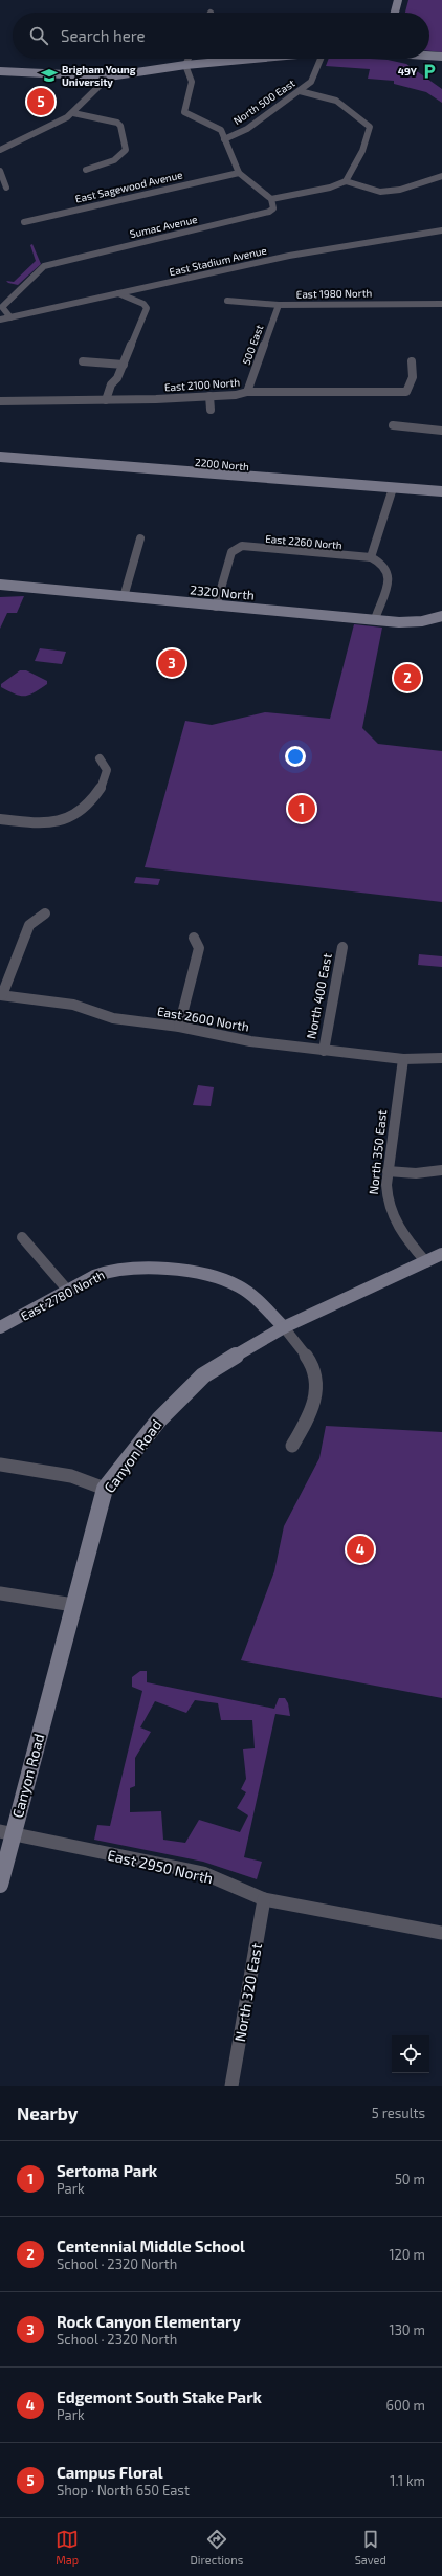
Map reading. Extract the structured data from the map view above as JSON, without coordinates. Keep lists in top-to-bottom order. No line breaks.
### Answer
{"streets":{"main road":["2200 North","2320 North","East 2780 North","Canyon Road"],"street":["North 500 East","East Sagewood Avenue","Sumac Avenue","East Stadium Avenue","East 1980 North","500 East","East 2100 North","East 2260 North","North 400 East","East 2600 North","North 350 East","East 2950 North","North 320 East"]},"crossings":[["North 500 East","East Sagewood Avenue"],["North 500 East","Sumac Avenue"],["East Sagewood Avenue","Sumac Avenue"],["Sumac Avenue","East Stadium Avenue"],["East 1980 North","500 East"],["500 East","East 2100 North"],["East 2260 North","2320 North"],["North 400 East","East 2600 North"],["East 2600 North","North 350 East"],["North 350 East","Canyon Road"],["East 2780 North","Canyon Road"],["Canyon Road","East 2950 North"],["East 2950 North","North 320 East"]],"places":{"parking":["49Y"],"school or university":["Brigham Young University"]},"page":{"search":"Search here","pins":["5","3","2","1","4"],"heading":["Nearby","5 results"],"list":[{"mark":"1","name":"Sertoma Park","note":"Park","value":"50 m"},{"mark":"2","name":"Centennial Middle School","note":"School · 2320 North","value":"120 m"},{"mark":"3","name":"Rock Canyon Elementary","note":"School · 2320 North","value":"130 m"},{"mark":"4","name":"Edgemont South Stake Park","note":"Park","value":"600 m"},{"mark":"5","name":"Campus Floral","note":"Shop · North 650 East","value":"1.1 km"}],"nav":["Map","Directions","Saved"]}}
